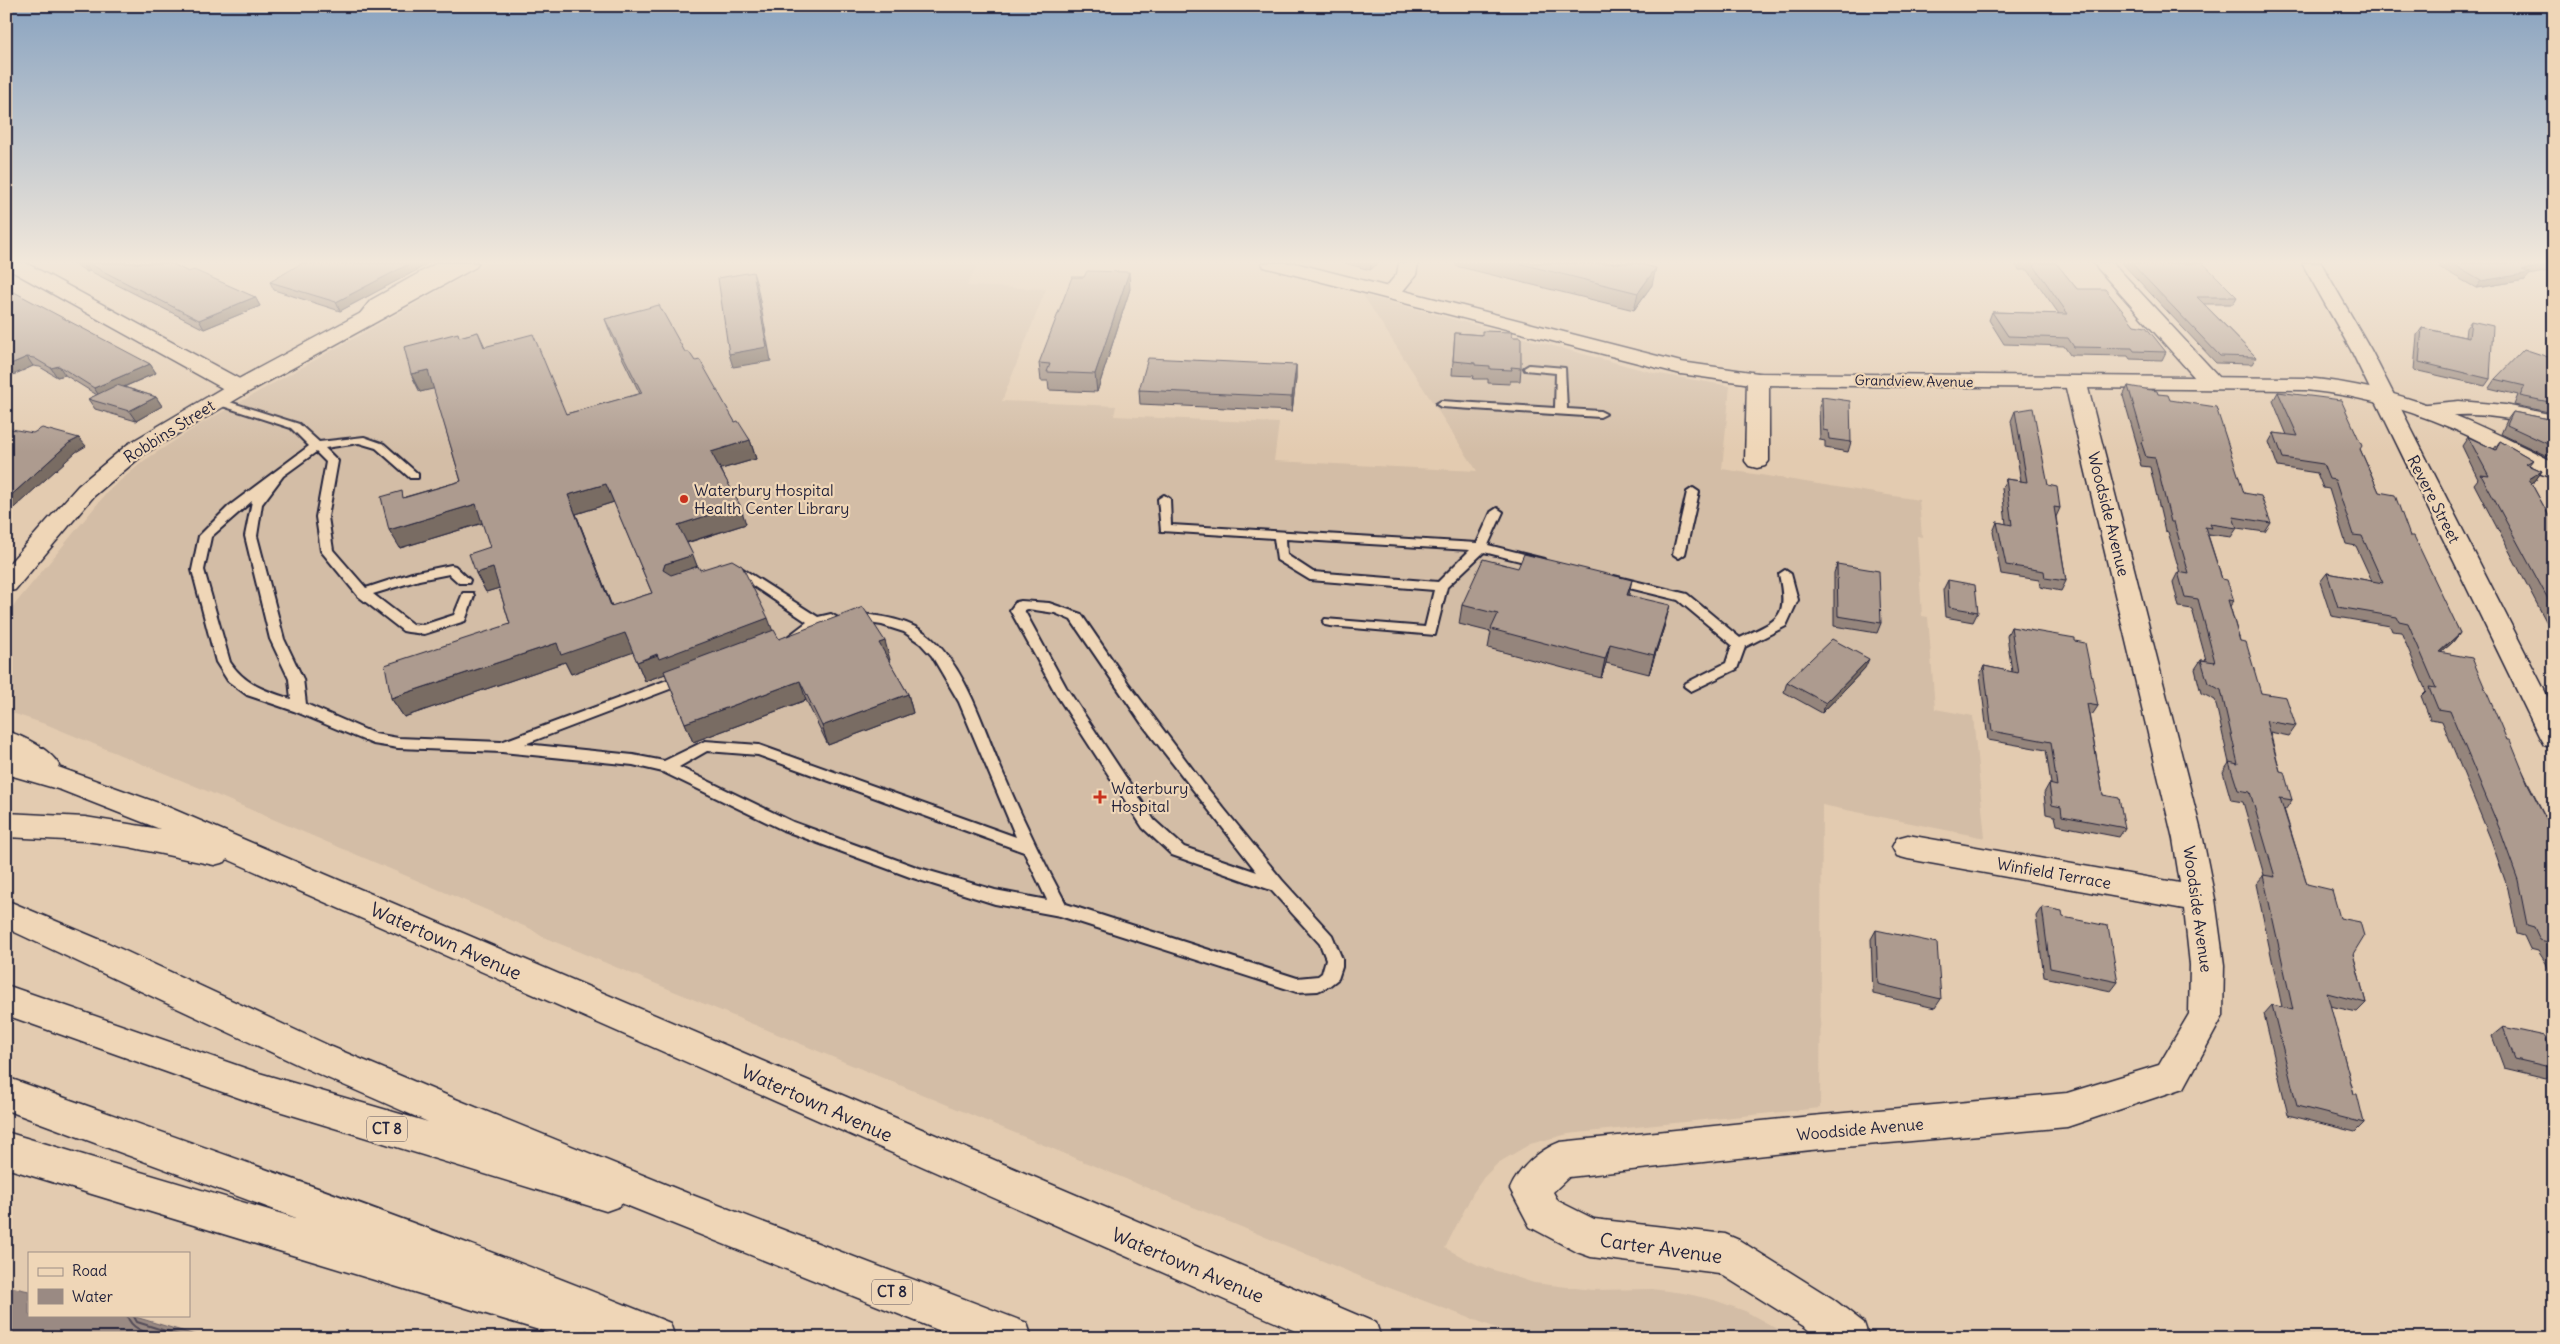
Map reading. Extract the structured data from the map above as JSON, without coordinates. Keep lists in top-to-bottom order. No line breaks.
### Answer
{"streets":{"main road":["Grandview Avenue","Robbins Street","Revere Street","Woodside Avenue","Winfield Terrace","Watertown Avenue","CT 8","Carter Avenue"]},"crossings":[["Grandview Avenue","Revere Street"],["Grandview Avenue","Woodside Avenue"],["Woodside Avenue","Winfield Terrace"],["Woodside Avenue","Carter Avenue"]],"places":{"other":["Waterbury Hospital Health Center Library"],"health":["Waterbury Hospital"]},"legend":["Road","Water"]}
